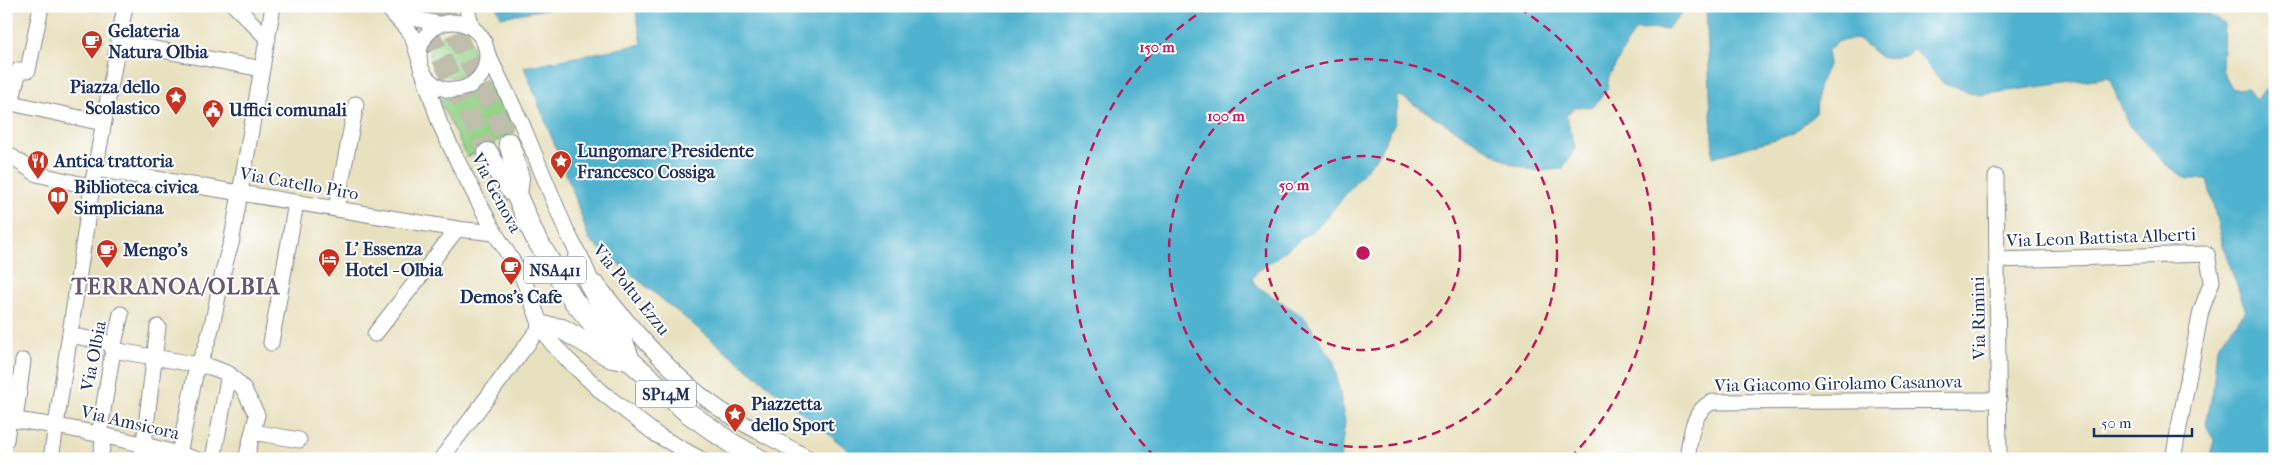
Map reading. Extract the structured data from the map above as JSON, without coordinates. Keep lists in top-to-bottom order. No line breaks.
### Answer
{"streets":{"main road":["NSA411","SP14M"],"street":["Via Catello Piro","Via Genova","Via Leon Battista Alberti","Via Poltu Ezzu","Via Rimini","Via Olbia","Via Giacomo Girolamo Casanova","Via Amsicora"]},"crossings":[["Via Catello Piro","Via Genova"],["Via Genova","Via Poltu Ezzu"],["Via Leon Battista Alberti","Via Rimini"],["NSA411","SP14M"],["Via Rimini","Via Giacomo Girolamo Casanova"],["Via Olbia","Via Amsicora"]],"districts":["TERRANOA/OLBIA"],"places":{"cafe":["Gelateria Natura Olbia","Mengo's","Demos's Cafe"],"place":["Piazza dello Scolastico","Lungomare Presidente Francesco Cossiga","Piazzetta dello Sport"],"public building":["Uffici comunali"],"restaurant":["Antica trattoria"],"library":["Biblioteca civica Simpliciana"],"hotel":["L' Essenza Hotel - Olbia"]},"scale_bar":"50 m","rings":["150 m","100 m","50 m"]}
